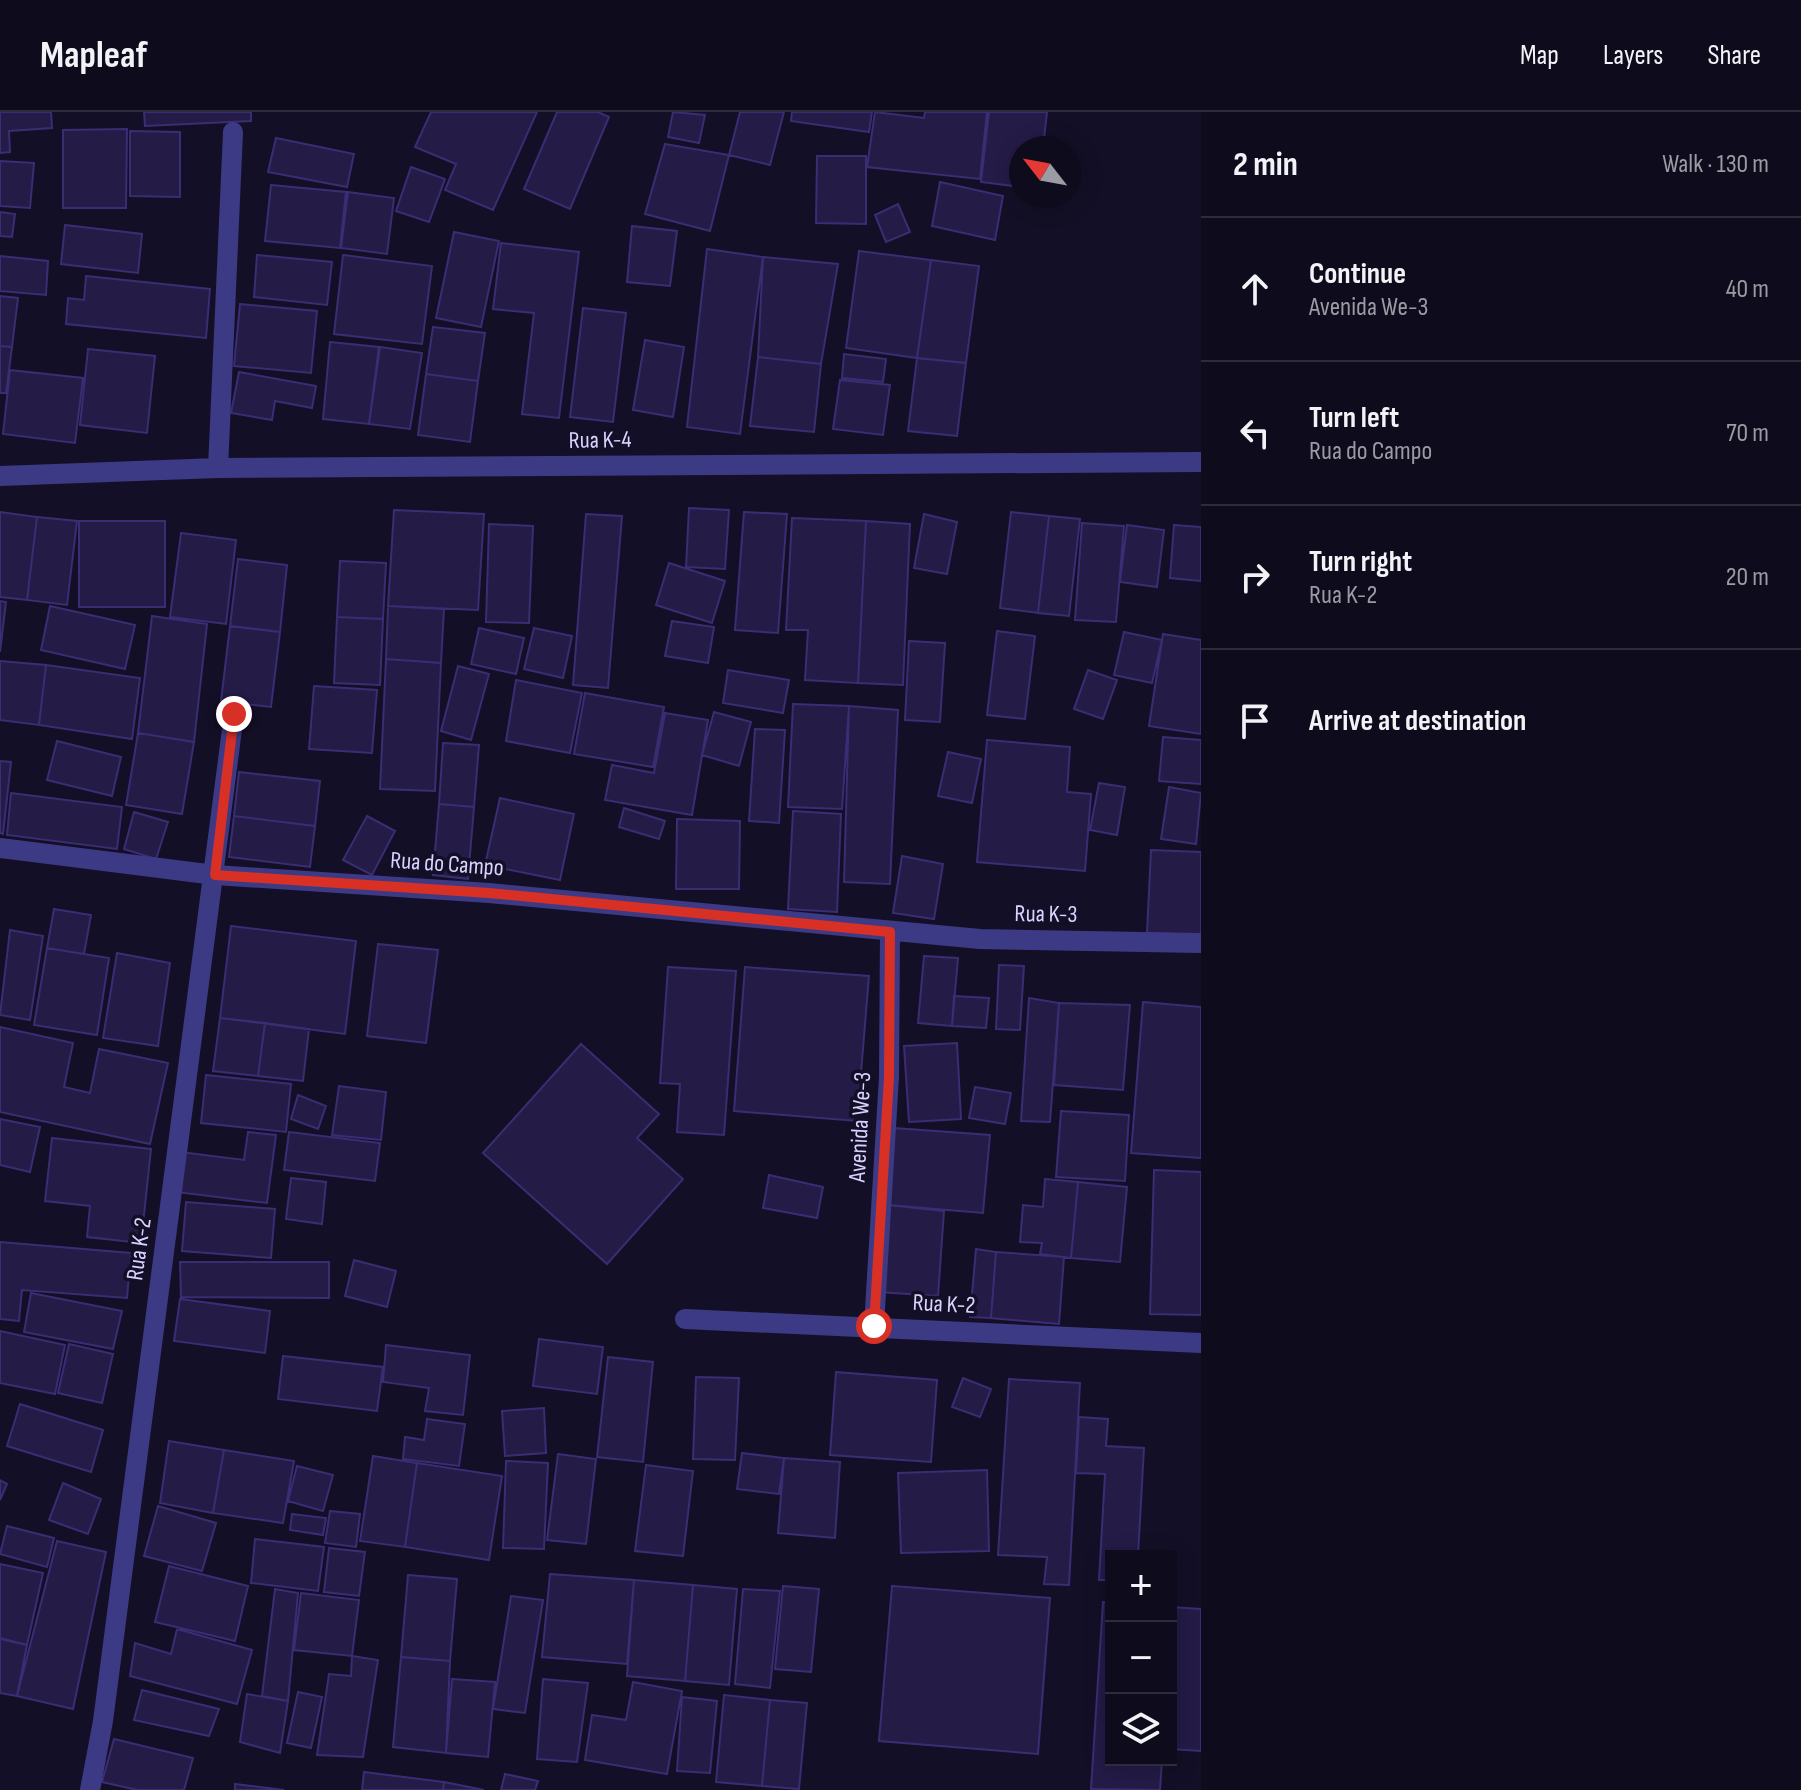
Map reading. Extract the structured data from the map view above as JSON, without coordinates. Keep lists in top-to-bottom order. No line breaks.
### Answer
{"streets":{"street":["Rua K-4","Rua do Campo","Rua K-3","Avenida We-3","Rua K-2"]},"crossings":[["Rua do Campo","Rua K-3"],["Rua do Campo","Avenida We-3"],["Rua do Campo","Rua K-2"],["Rua K-3","Avenida We-3"],["Avenida We-3","Rua K-2"]],"north":"top left","page":{"header":"Mapleaf","nav":["Map","Layers","Share"],"heading":["2 min","Walk · 130 m"],"list":[["Continue","Avenida We-3","40 m"],["Turn left","Rua do Campo","70 m"],["Turn right","Rua K-2","20 m"],"Arrive at destination"],"map_buttons":["+","−"]}}
